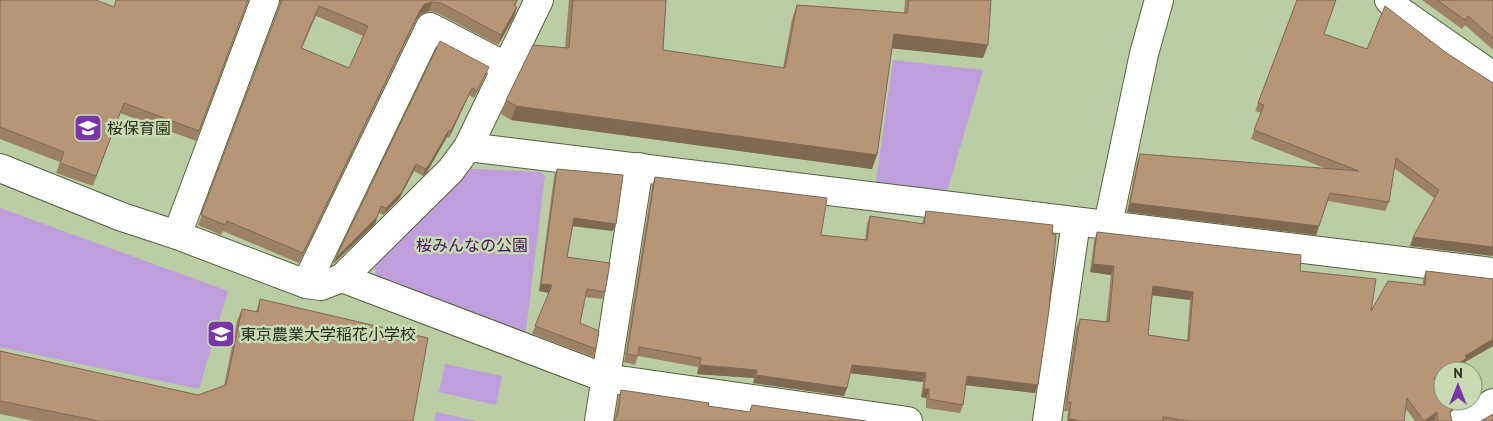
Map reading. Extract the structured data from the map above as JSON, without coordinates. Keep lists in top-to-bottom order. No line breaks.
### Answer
{"parks":["桜みんなの公園"],"places":{"school or university":["桜保育園","東京農業大学稲花小学校"]},"north":"top"}
